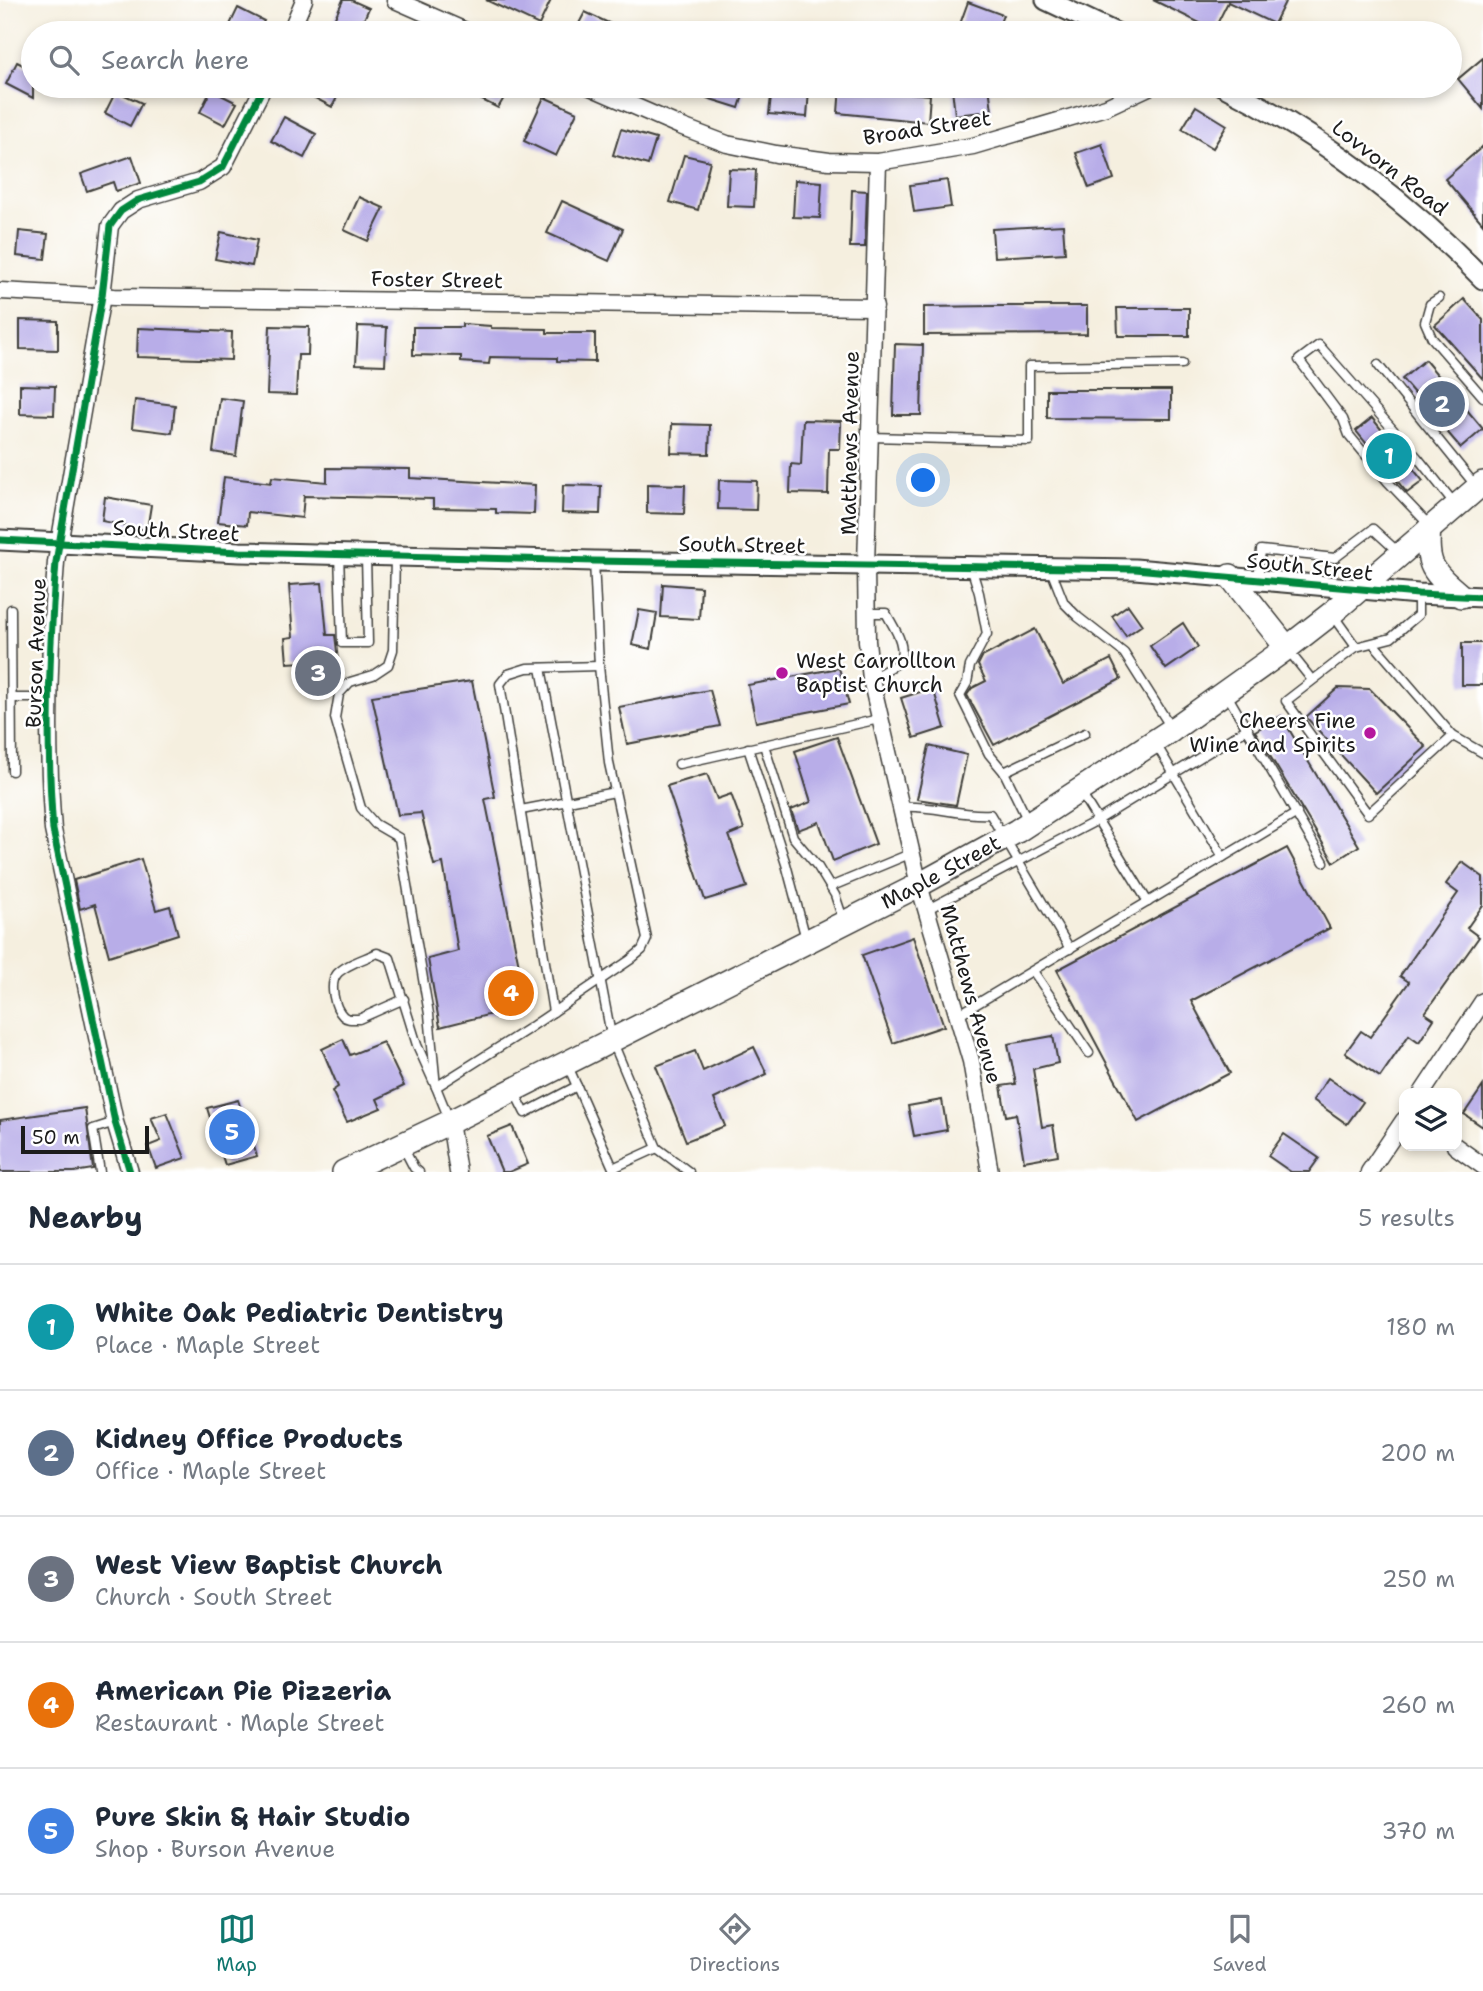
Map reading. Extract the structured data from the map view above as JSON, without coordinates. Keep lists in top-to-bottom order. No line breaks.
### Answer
{"streets":{"main road":["Maple Street"],"street":["Broad Street","Lovvorn Road","Foster Street","Matthews Avenue","South Street","Burson Avenue"]},"crossings":[["Broad Street","Matthews Avenue"],["Foster Street","Matthews Avenue"],["Foster Street","Burson Avenue"],["Matthews Avenue","South Street"],["Matthews Avenue","Maple Street"],["South Street","Burson Avenue"],["South Street","Maple Street"]],"places":["West Carrollton Baptist Church","Cheers Fine Wine and Spirits"],"scale_bar":"50 m","page":{"search":"Search here","pins":["2","1","3","4","5"],"scale":"50 m","heading":["Nearby","5 results"],"list":[{"mark":"1","name":"White Oak Pediatric Dentistry","note":"Place · Maple Street","value":"180 m"},{"mark":"2","name":"Kidney Office Products","note":"Office · Maple Street","value":"200 m"},{"mark":"3","name":"West View Baptist Church","note":"Church · South Street","value":"250 m"},{"mark":"4","name":"American Pie Pizzeria","note":"Restaurant · Maple Street","value":"260 m"},{"mark":"5","name":"Pure Skin & Hair Studio","note":"Shop · Burson Avenue","value":"370 m"}],"nav":["Map","Directions","Saved"]}}
